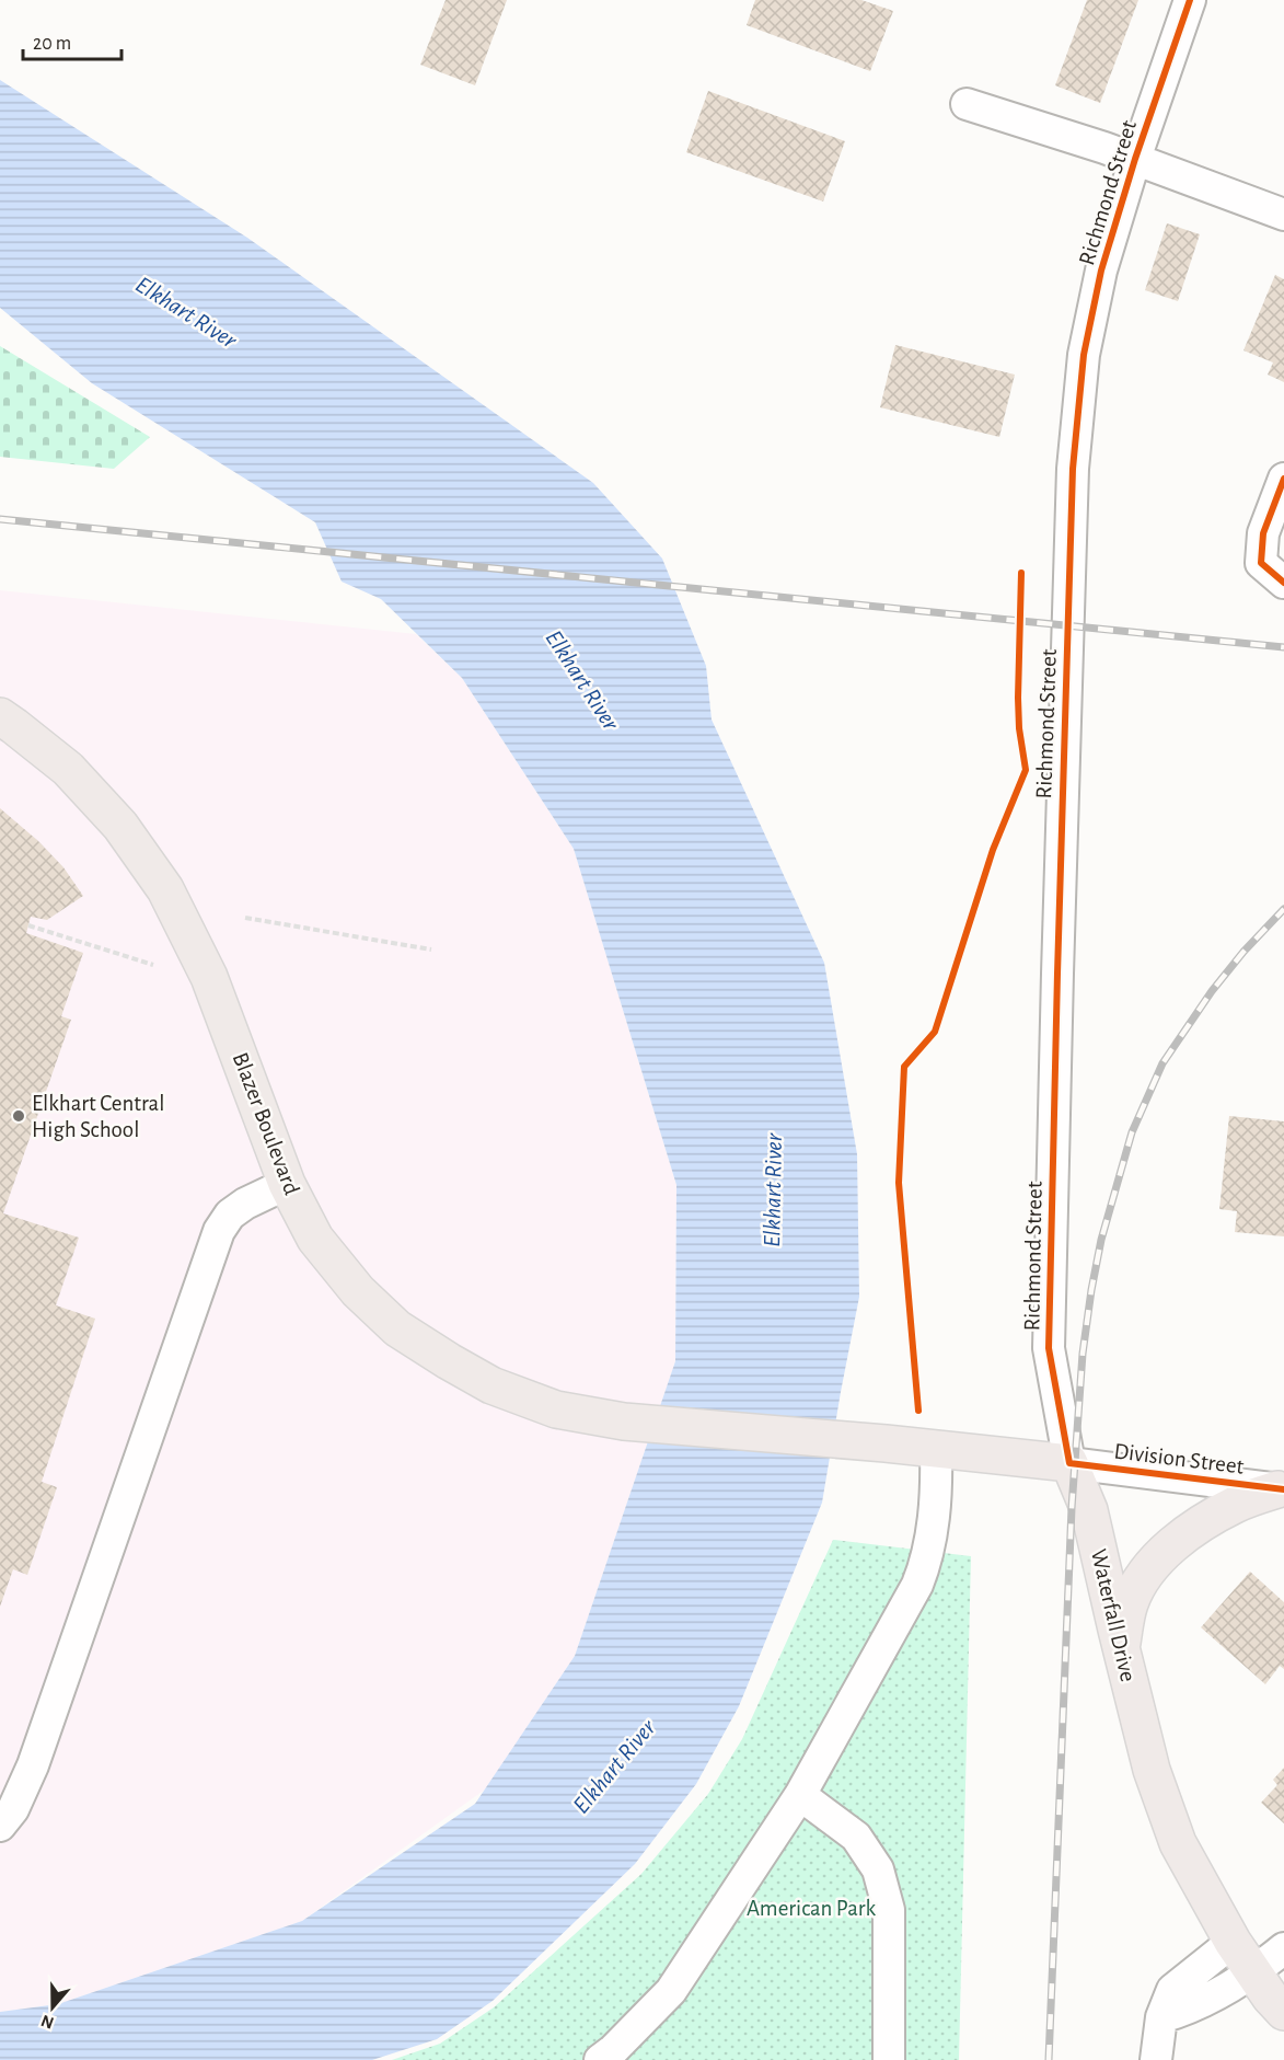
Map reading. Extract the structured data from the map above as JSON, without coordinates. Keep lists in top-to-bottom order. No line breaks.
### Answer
{"streets":{"main road":["Blazer Boulevard","Division Street","Waterfall Drive"],"street":["Richmond Street"]},"crossings":[["Richmond Street","Division Street"],["Richmond Street","Waterfall Drive"],["Blazer Boulevard","Division Street"],["Division Street","Waterfall Drive"]],"water":["Elkhart River"],"parks":["American Park"],"places":["Elkhart Central High School"],"scale_bar":"20 m","north":"bottom"}
